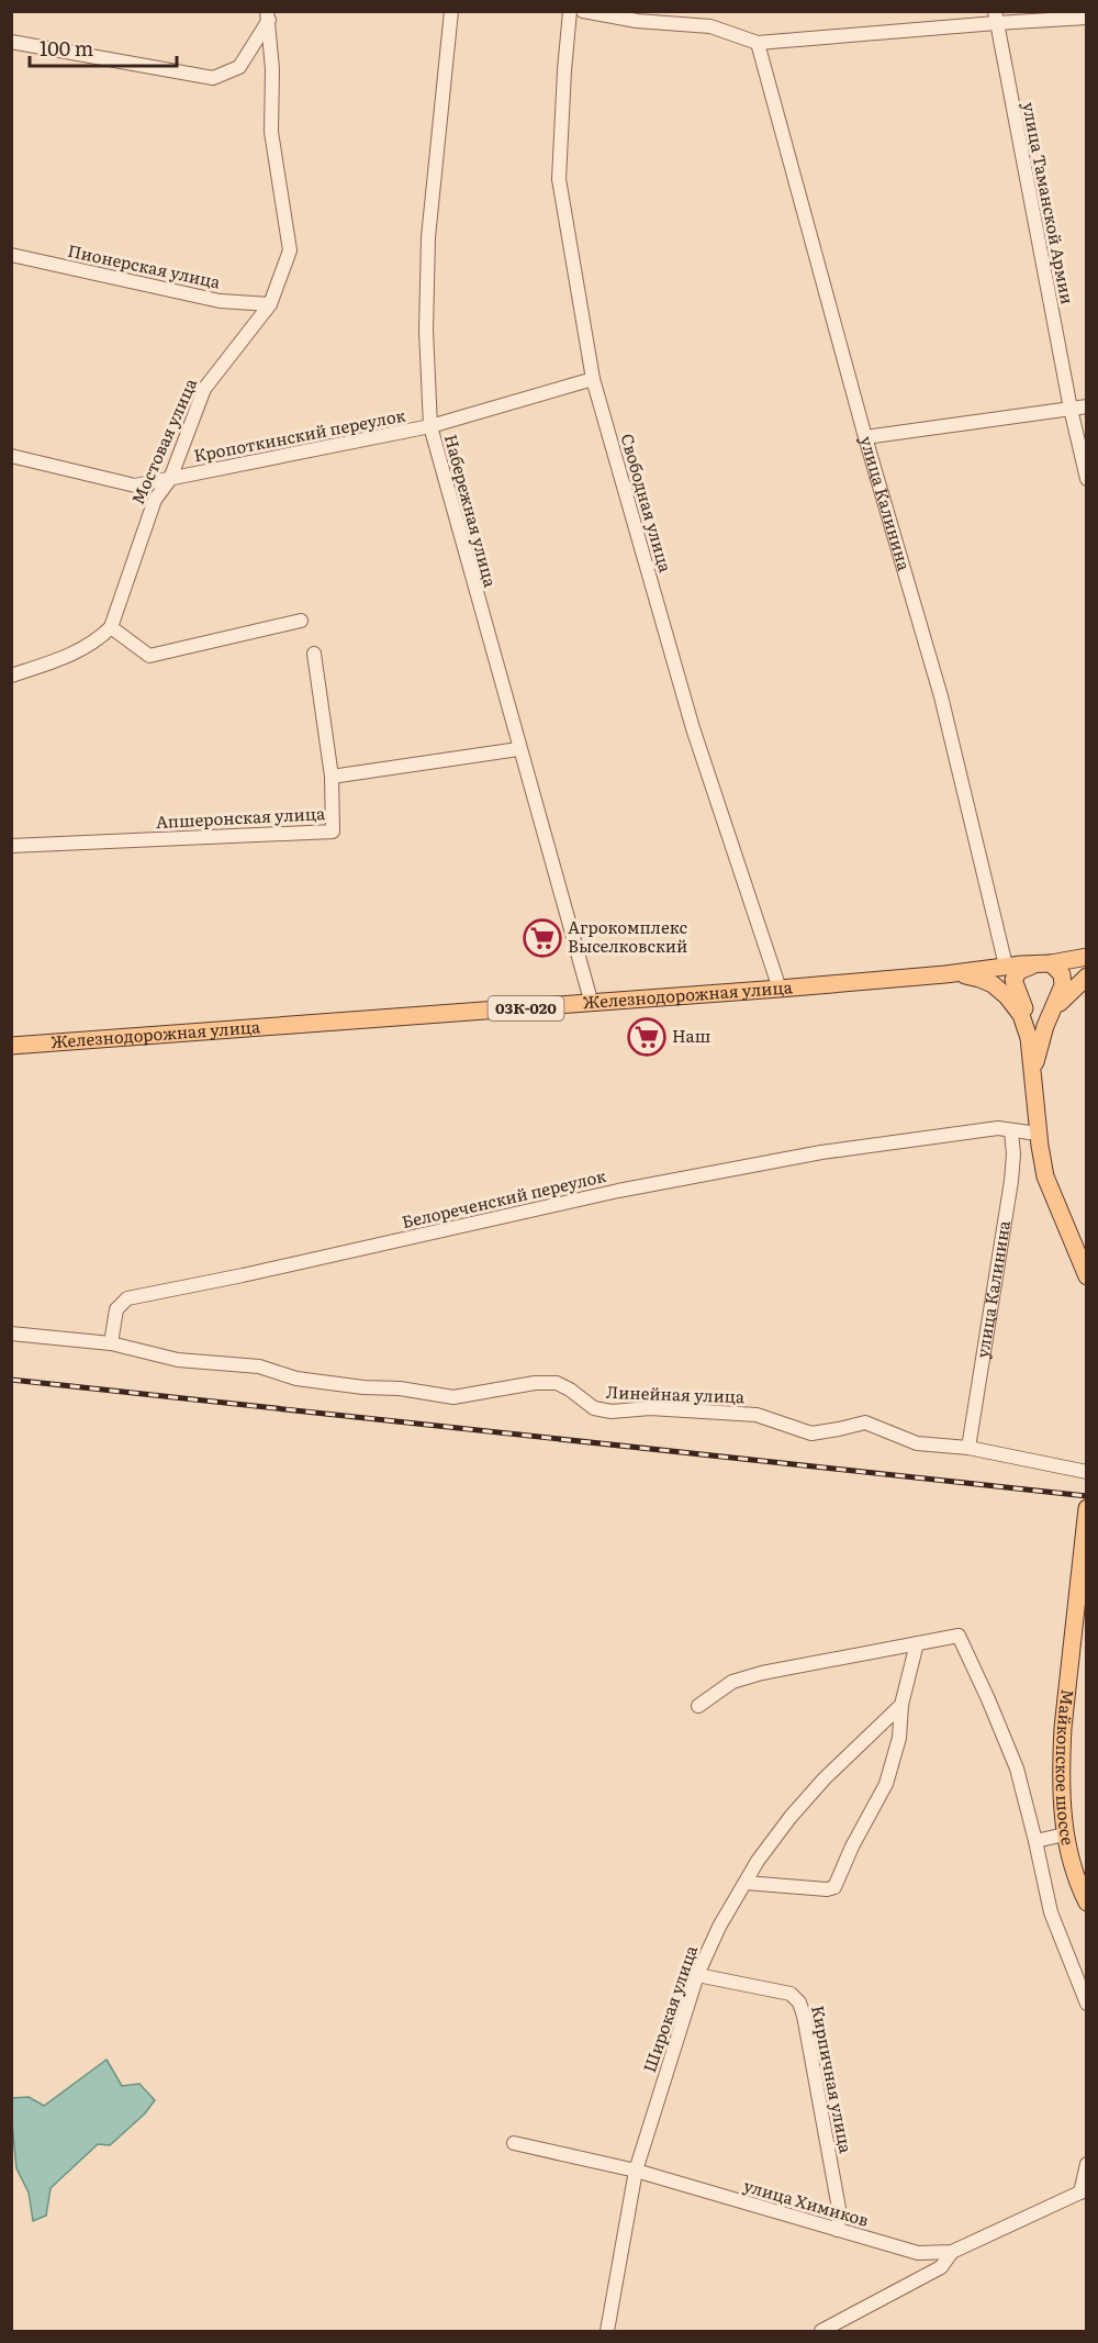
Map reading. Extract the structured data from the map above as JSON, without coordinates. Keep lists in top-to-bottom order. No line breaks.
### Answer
{"streets":{"main road":["Железнодорожная улица","03К-020","Майкопское шоссе"],"street":["улица Таманской Армии","Пионерская улица","Кропоткинский переулок","Мостовая улица","Свободная улица","улица Калинина","Набережная улица","Апшеронская улица","Белореченский переулок","Линейная улица","Широкая улица","Кирпичная улица","улица Химиков"]},"crossings":[["Пионерская улица","Мостовая улица"],["Кропоткинский переулок","Мостовая улица"],["Кропоткинский переулок","Свободная улица"],["Кропоткинский переулок","Набережная улица"],["Свободная улица","Железнодорожная улица"],["улица Калинина","Железнодорожная улица"],["улица Калинина","Белореченский переулок"],["улица Калинина","Линейная улица"],["Набережная улица","Железнодорожная улица"],["Белореченский переулок","Линейная улица"],["Широкая улица","Кирпичная улица"],["Широкая улица","улица Химиков"],["Кирпичная улица","улица Химиков"]],"places":{"supermarket":["Агрокомплекс Выселковский","Наш"]},"scale_bar":"100 m"}
